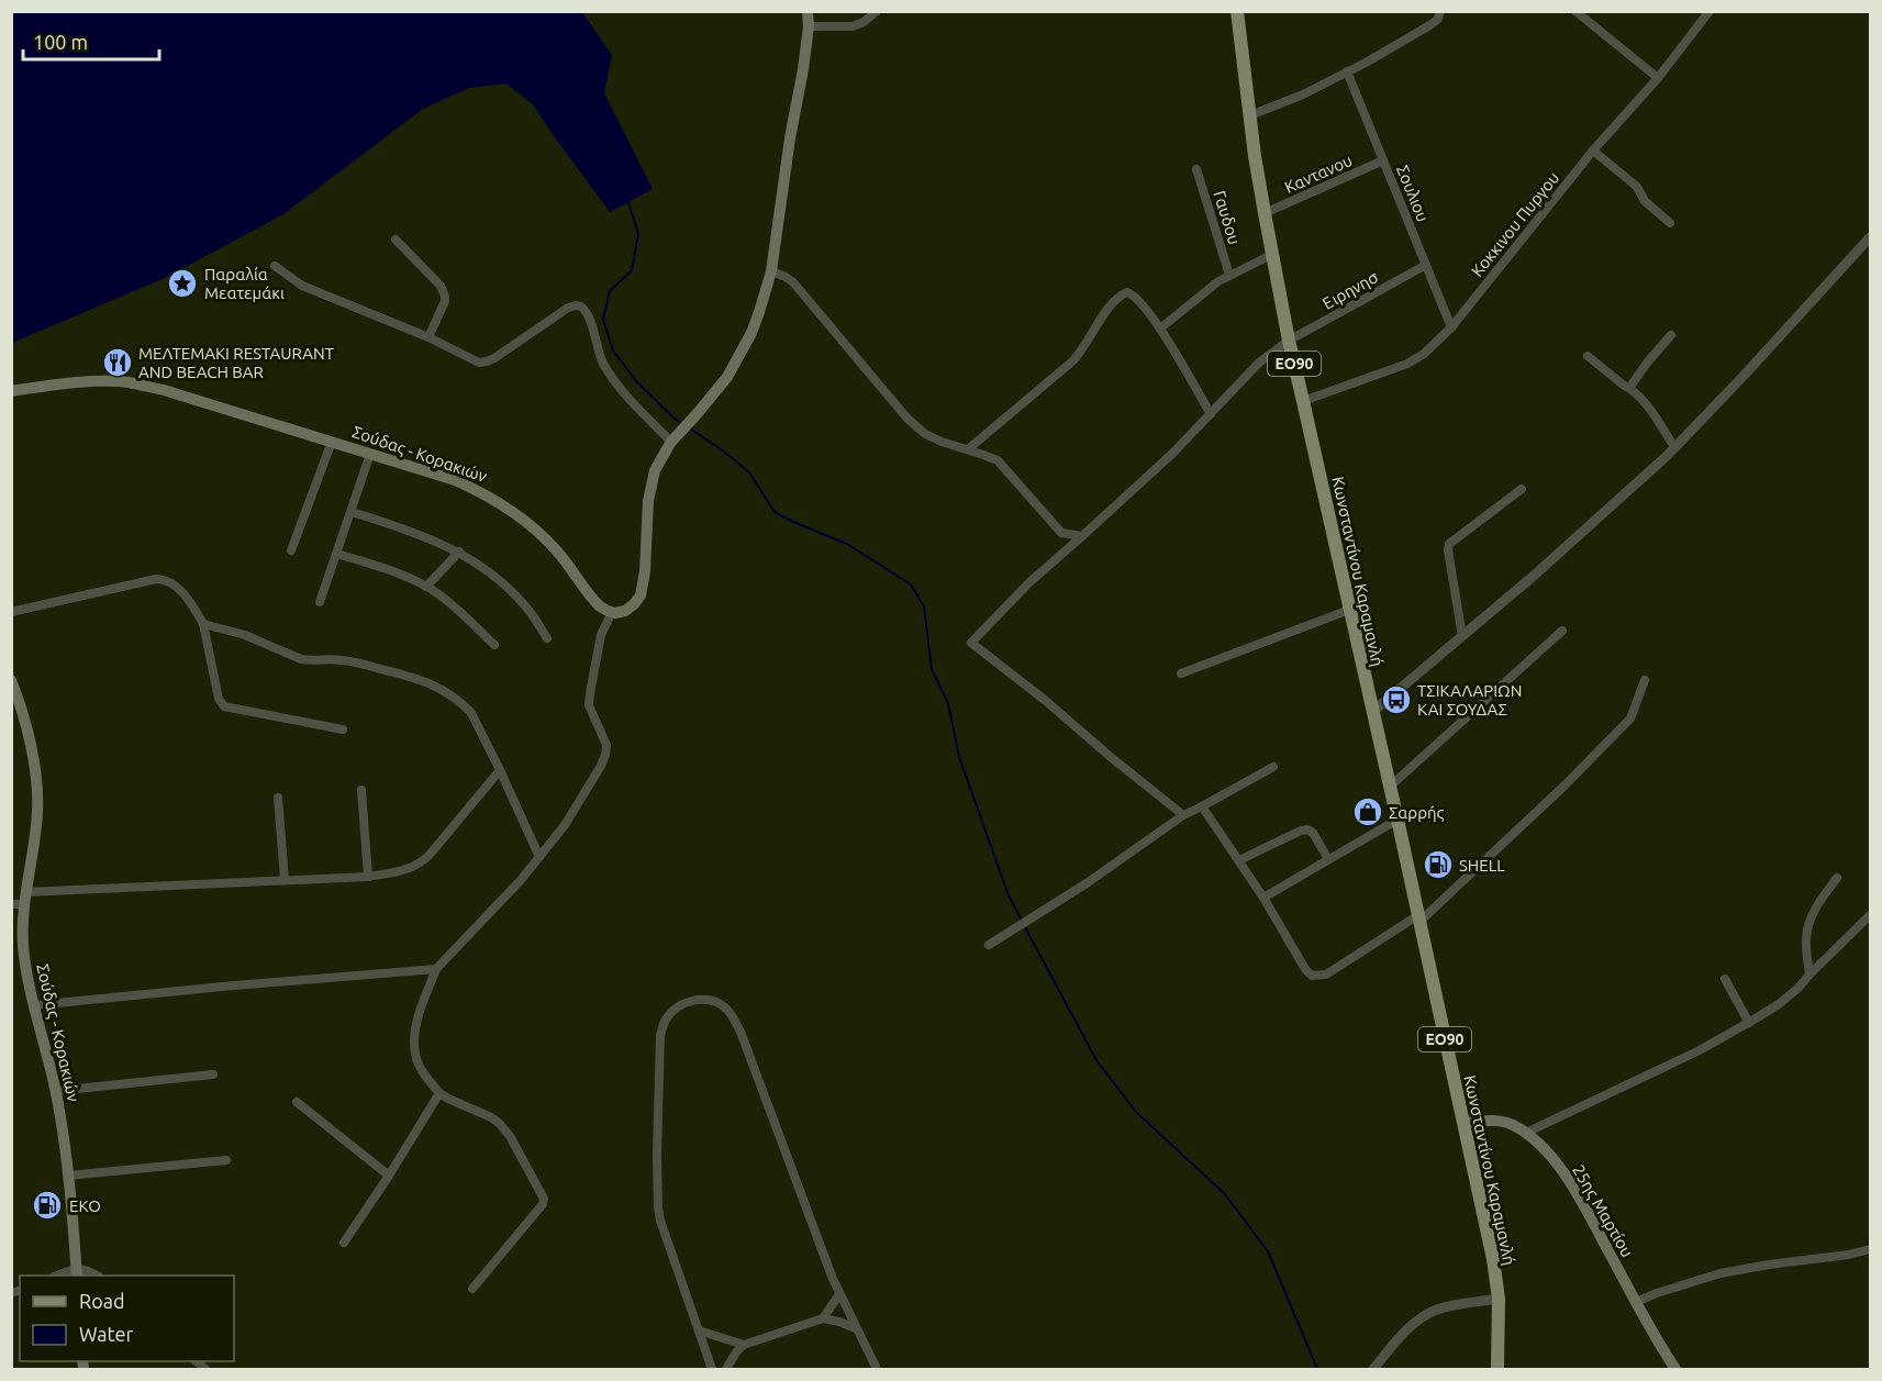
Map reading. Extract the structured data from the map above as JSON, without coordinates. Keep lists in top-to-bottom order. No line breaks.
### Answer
{"streets":{"main road":["ΕΟ90","Σούδας - Κορακιών","Κωνσταντίνου Καραμανλή","25ης Μαρτίου"],"street":["Καντανου","Σουλιου","Γαυδου","Κοκκινου Πυργου","Ειρηνησ"]},"crossings":[["Καντανου","Σουλιου"],["Καντανου","Κωνσταντίνου Καραμανλή"],["Σουλιου","Κοκκινου Πυργου"],["Σουλιου","Ειρηνησ"],["Κοκκινου Πυργου","Κωνσταντίνου Καραμανλή"],["Ειρηνησ","Κωνσταντίνου Καραμανλή"],["Κωνσταντίνου Καραμανλή","25ης Μαρτίου"]],"places":{"place":["Παραλία Μεατεμάκι"],"restaurant":["ΜΕΛΤΕΜΑΚΙ RESTAURANT AND BEACH BAR"],"bus stop":["ΤΣΙΚΑΛΑΡΙΩΝ ΚΑΙ ΣΟΥΔΑΣ"],"shop":["Σαρρής"],"fuel station":["SHELL","EKO"]},"legend":["Road","Water"],"scale_bar":"100 m"}
